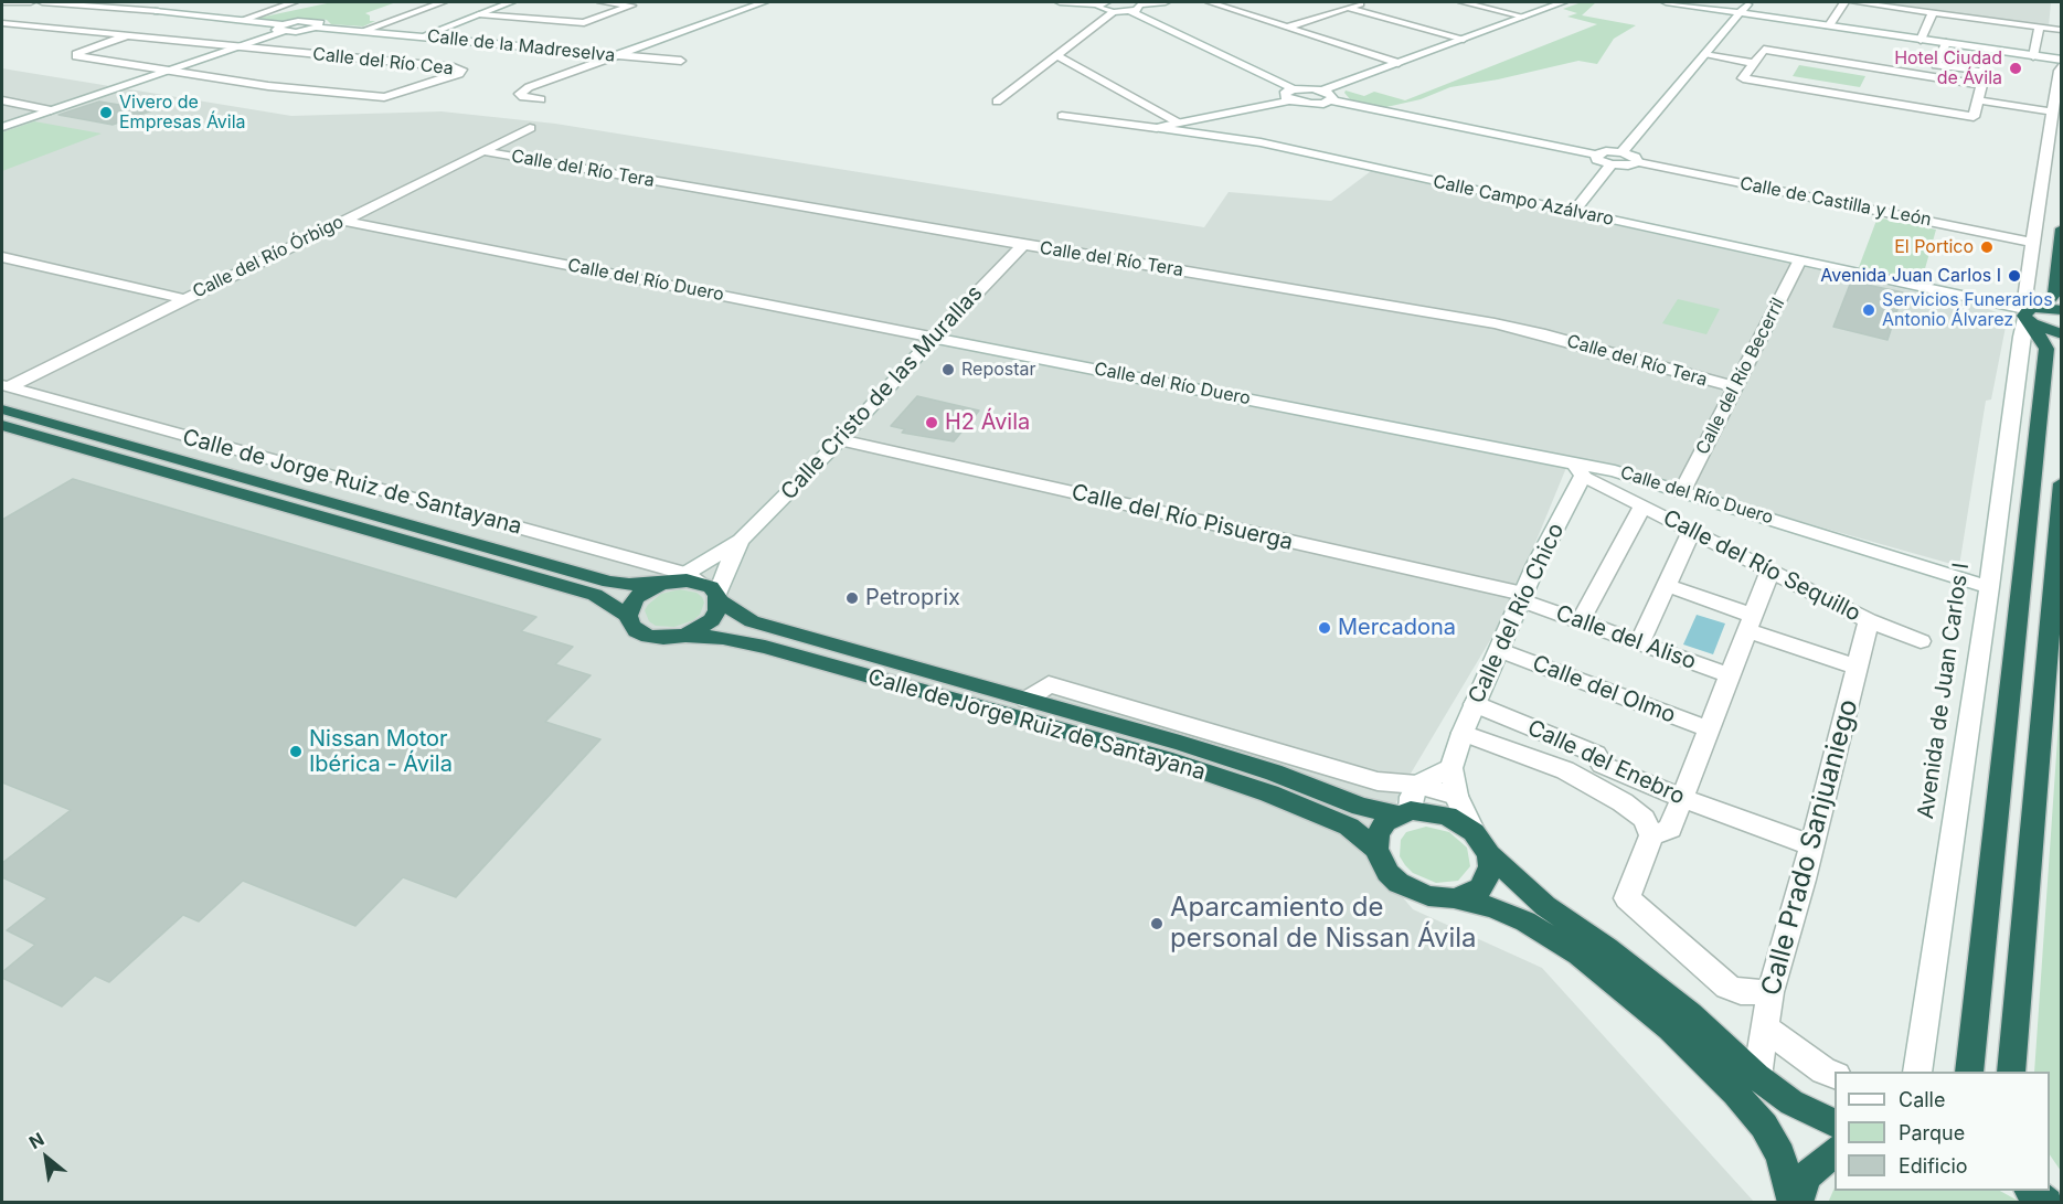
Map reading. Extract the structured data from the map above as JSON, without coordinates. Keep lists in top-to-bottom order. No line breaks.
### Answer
{"streets":{"highway":["Calle de Jorge Ruiz de Santayana","Avenida de Juan Carlos I"],"street":["Calle de la Madreselva","Calle del Río Cea","Calle del Río Tera","Calle Campo Azálvaro","Calle de Castilla y León","Calle del Río Órbigo","Calle del Río Duero","Calle del Río Becerril","Calle Cristo de las Murallas","Calle del Río Pisuerga","Calle del Río Sequillo","Calle del Río Chico","Calle del Aliso","Calle del Olmo","Calle del Enebro","Calle Prado Sanjuaniego"]},"crossings":[["Calle de la Madreselva","Calle del Río Cea"],["Calle del Río Tera","Calle del Río Órbigo"],["Calle del Río Tera","Calle del Río Becerril"],["Calle del Río Tera","Calle Cristo de las Murallas"],["Calle Campo Azálvaro","Calle del Río Becerril"],["Calle Campo Azálvaro","Avenida de Juan Carlos I"],["Calle de Castilla y León","Avenida de Juan Carlos I"],["Calle del Río Órbigo","Calle del Río Duero"],["Calle del Río Órbigo","Calle de Jorge Ruiz de Santayana"],["Calle del Río Duero","Calle del Río Becerril"],["Calle del Río Duero","Calle Cristo de las Murallas"],["Calle del Río Duero","Calle del Río Sequillo"],["Calle del Río Duero","Calle del Río Chico"],["Calle del Río Duero","Avenida de Juan Carlos I"],["Calle Cristo de las Murallas","Calle de Jorge Ruiz de Santayana"],["Calle Cristo de las Murallas","Calle del Río Pisuerga"],["Calle de Jorge Ruiz de Santayana","Calle del Río Chico"],["Calle de Jorge Ruiz de Santayana","Calle Prado Sanjuaniego"],["Calle del Río Pisuerga","Calle del Río Chico"],["Calle del Río Pisuerga","Calle del Aliso"],["Calle del Río Sequillo","Calle del Río Chico"],["Calle del Río Sequillo","Calle Prado Sanjuaniego"],["Calle del Río Chico","Calle del Aliso"],["Calle del Río Chico","Calle del Olmo"],["Calle del Río Chico","Calle del Enebro"],["Calle del Enebro","Calle Prado Sanjuaniego"]],"places":["Hotel Ciudad de Ávila","Vivero de Empresas Ávila","El Portico","Avenida Juan Carlos I","Servicios Funerarios Antonio Álvarez","Repostar","H2 Ávila","Petroprix","Mercadona","Nissan Motor Ibérica - Ávila","Aparcamiento de personal de Nissan Ávila"],"legend":["Calle","Parque","Edificio"],"north":"top left"}
